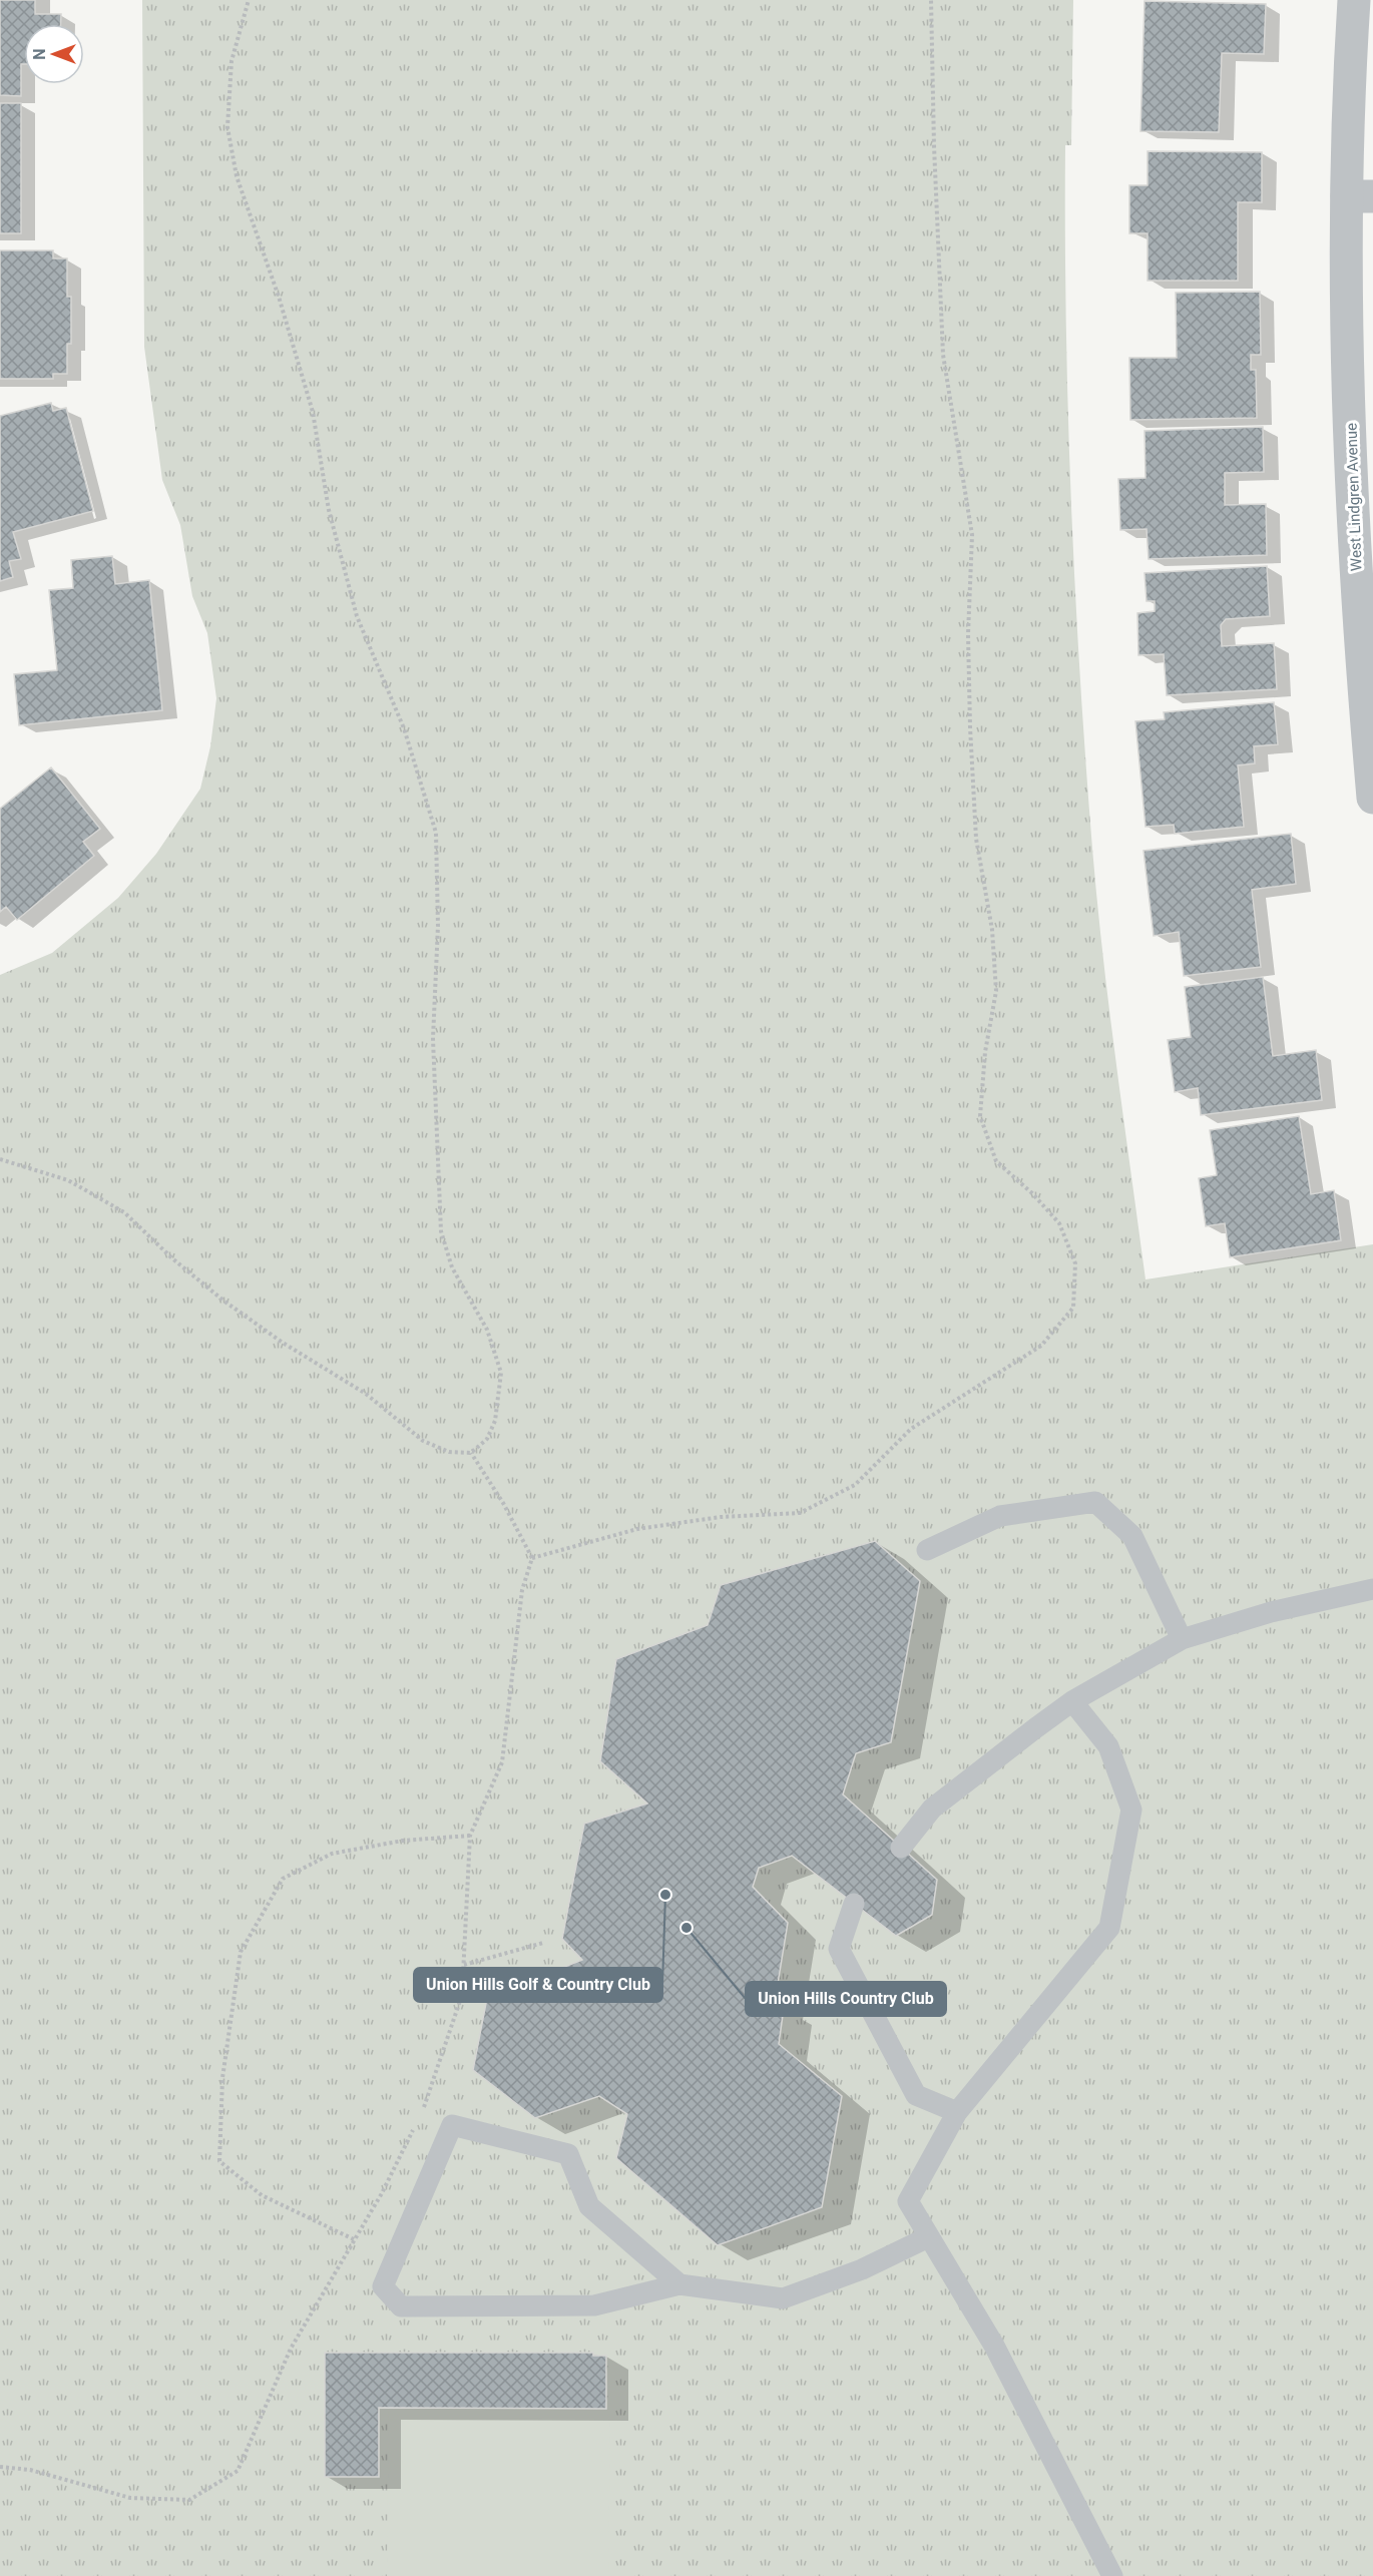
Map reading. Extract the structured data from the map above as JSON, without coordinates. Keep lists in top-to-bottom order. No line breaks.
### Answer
{"streets":{"street":["West Lindgren Avenue"]},"places":["Union Hills Golf & Country Club","Union Hills Country Club"],"north":"left"}
